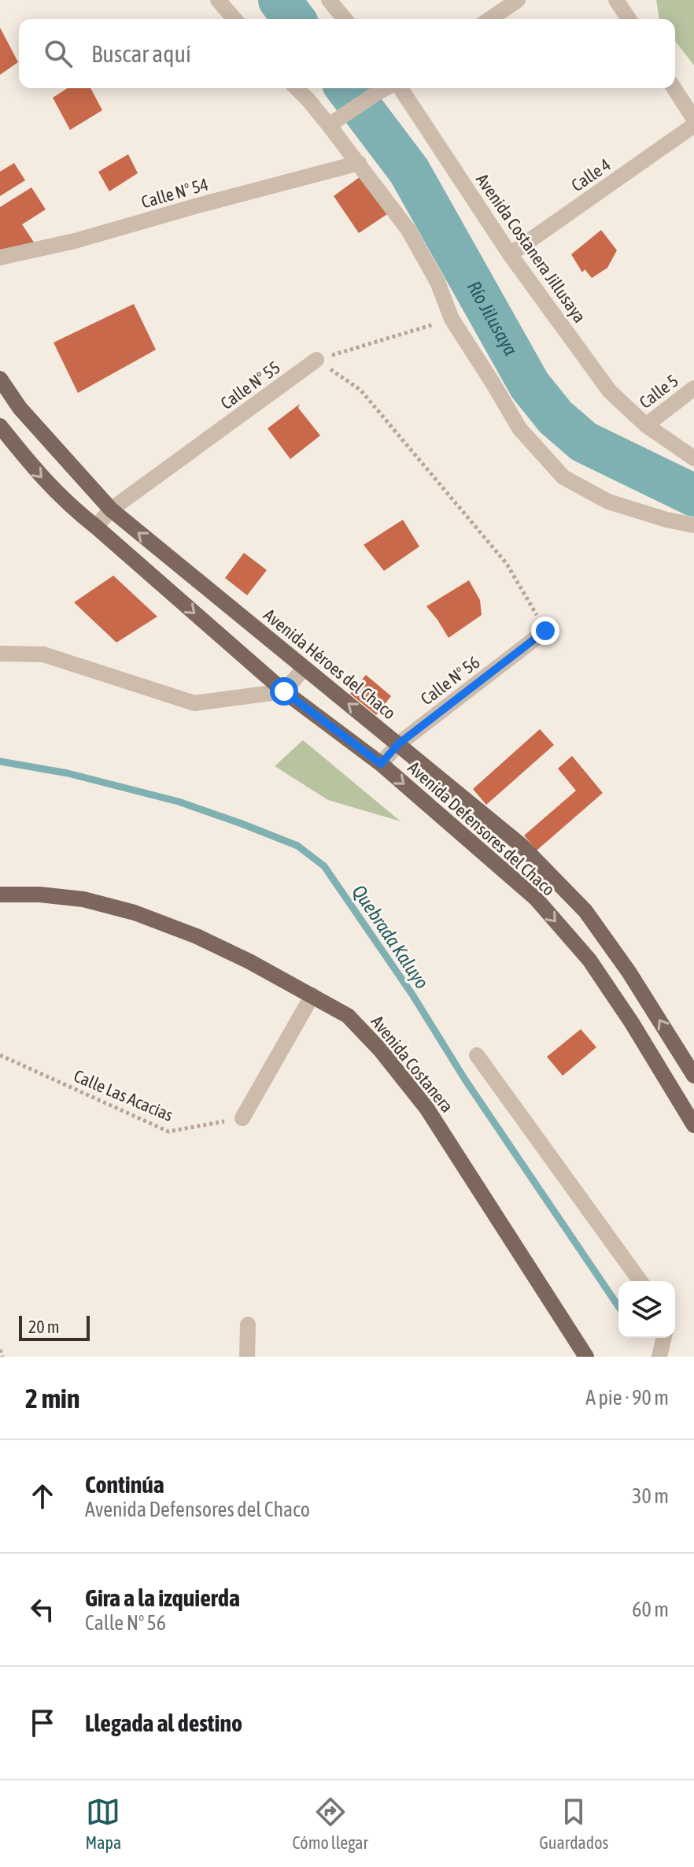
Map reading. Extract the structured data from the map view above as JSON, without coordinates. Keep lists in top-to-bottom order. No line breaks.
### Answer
{"streets":{"main road":["Avenida Héroes del Chaco","Avenida Defensores del Chaco","Avenida Costanera"],"street":["Calle 4","Calle Nº 54","Avenida Costanera Jillusaya","Calle Nº 55","Calle 5","Calle Nº 56"],"path":["Calle Las Acacias"]},"crossings":[["Calle 4","Avenida Costanera Jillusaya"],["Avenida Costanera Jillusaya","Calle 5"],["Calle Nº 55","Avenida Héroes del Chaco"],["Calle Nº 55","Avenida Defensores del Chaco"],["Avenida Héroes del Chaco","Calle Nº 56"],["Calle Nº 56","Avenida Defensores del Chaco"]],"one_way":["Avenida Héroes del Chaco","Avenida Defensores del Chaco"],"water":["Río Jilusaya","Quebrada Kaluyo"],"scale_bar":"20 m","page":{"search":"Buscar aquí","scale":"20 m","heading":["2 min","A pie · 90 m"],"list":[["Continúa","Avenida Defensores del Chaco","30 m"],["Gira a la izquierda","Calle Nº 56","60 m"],"Llegada al destino"],"nav":["Mapa","Cómo llegar","Guardados"]}}
